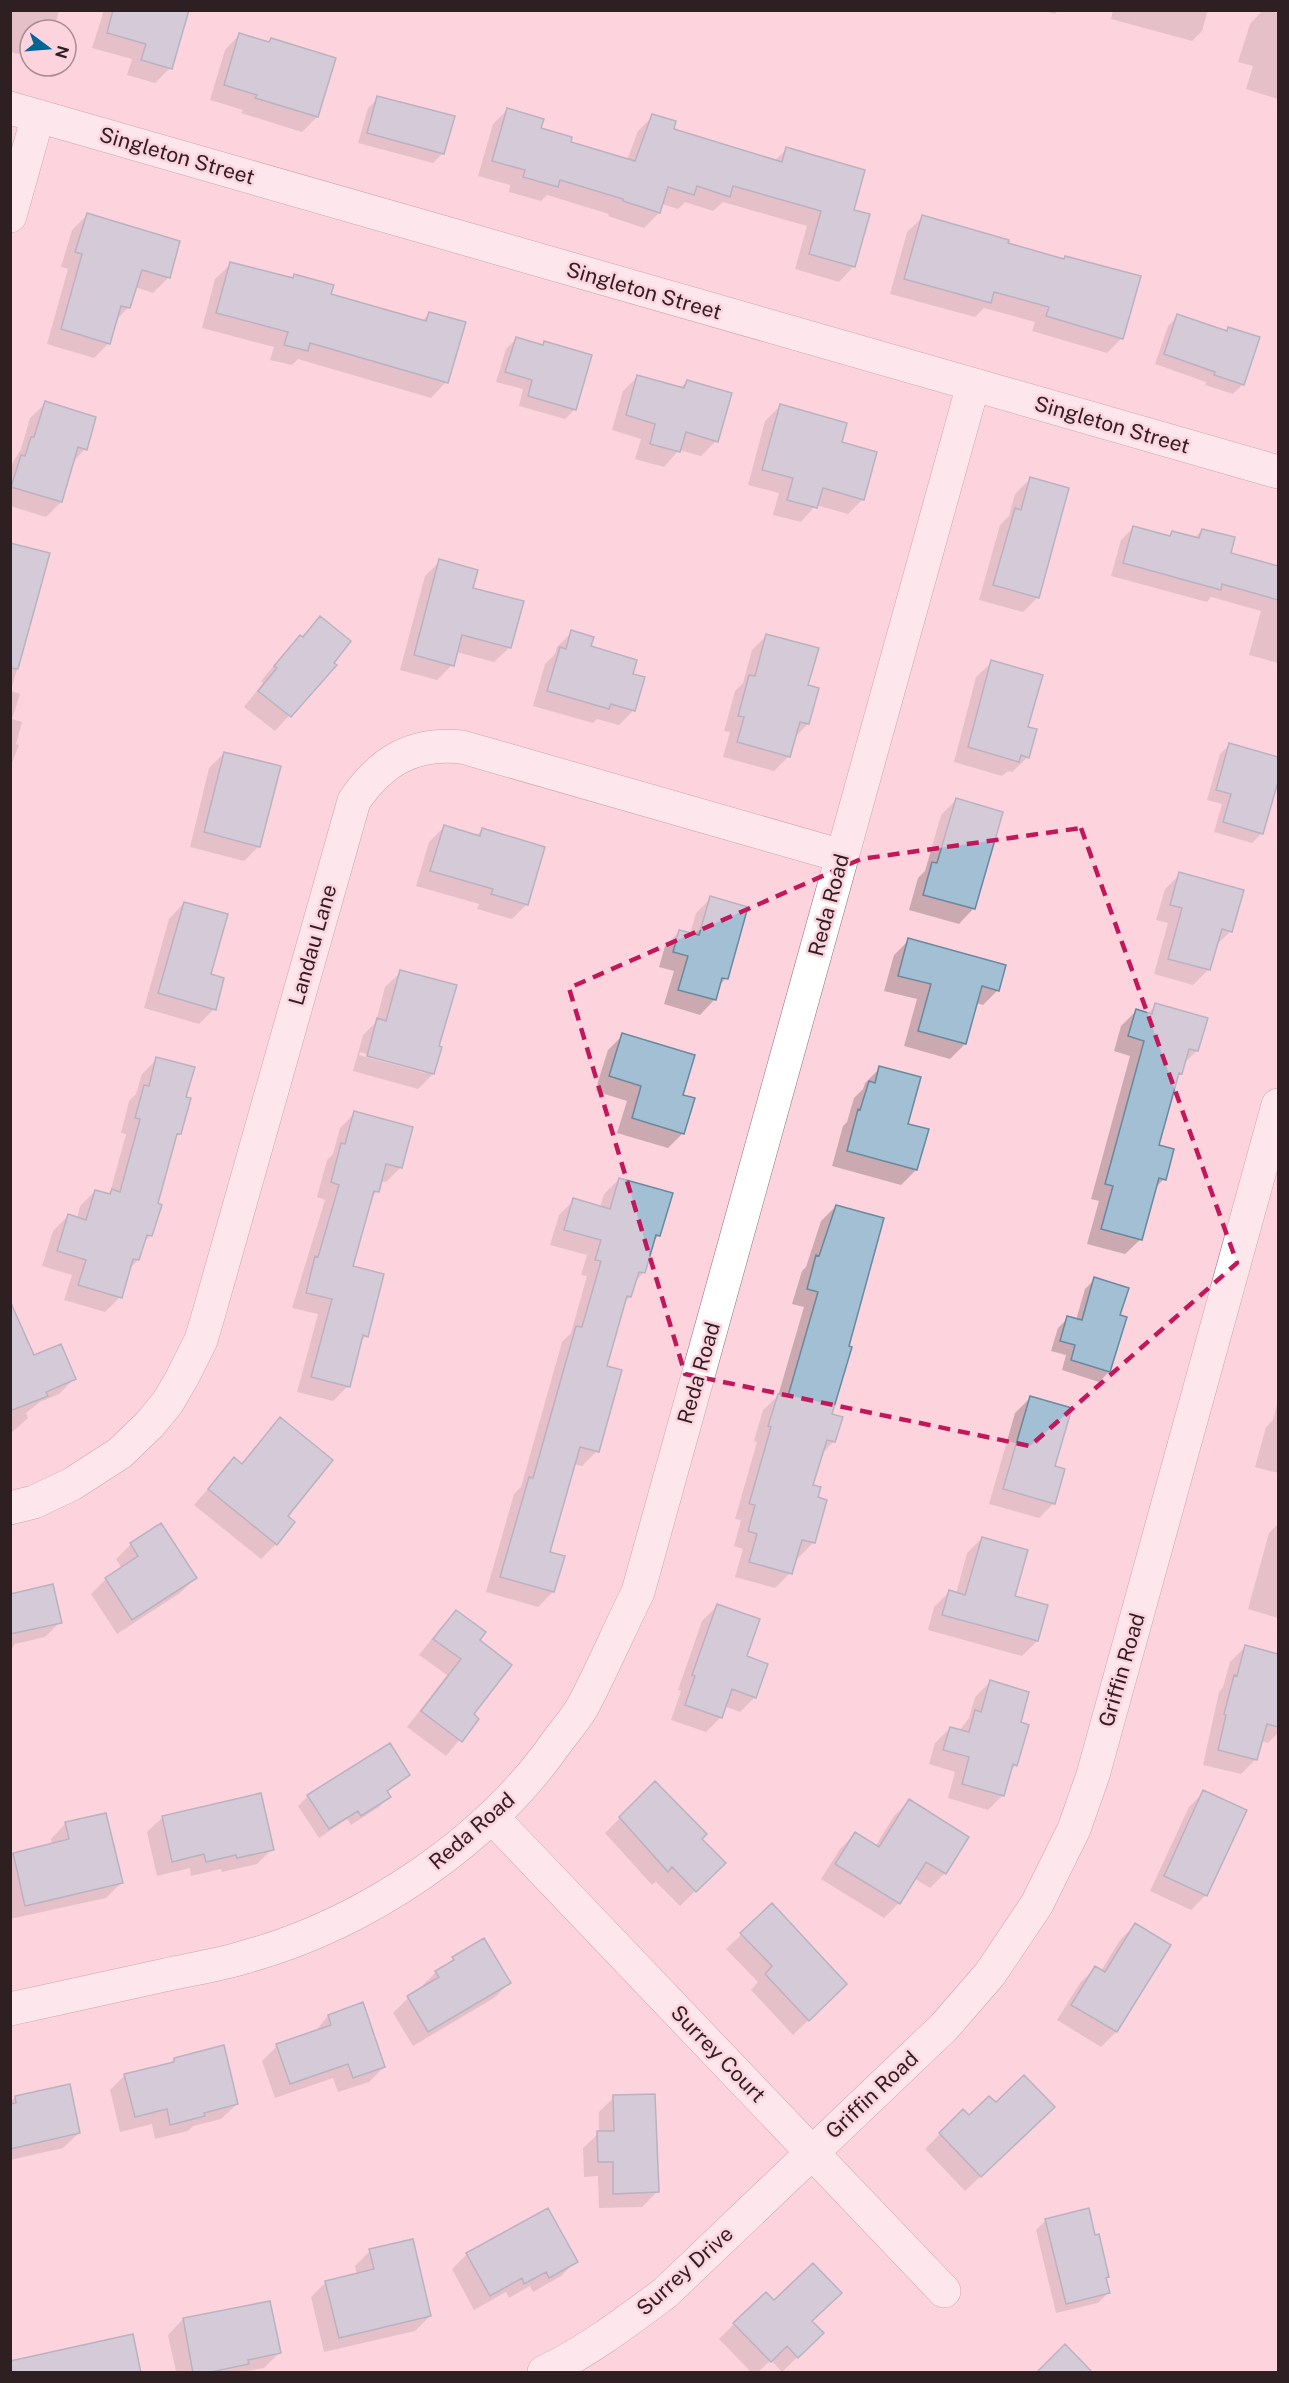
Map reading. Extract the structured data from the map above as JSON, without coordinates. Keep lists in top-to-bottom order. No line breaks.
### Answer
{"streets":{"street":["Singleton Street","Reda Road","Landau Lane","Griffin Road","Surrey Court","Surrey Drive"]},"crossings":[["Singleton Street","Reda Road"],["Reda Road","Landau Lane"],["Reda Road","Surrey Court"],["Griffin Road","Surrey Court"],["Griffin Road","Surrey Drive"],["Surrey Court","Surrey Drive"]],"north":"right"}
